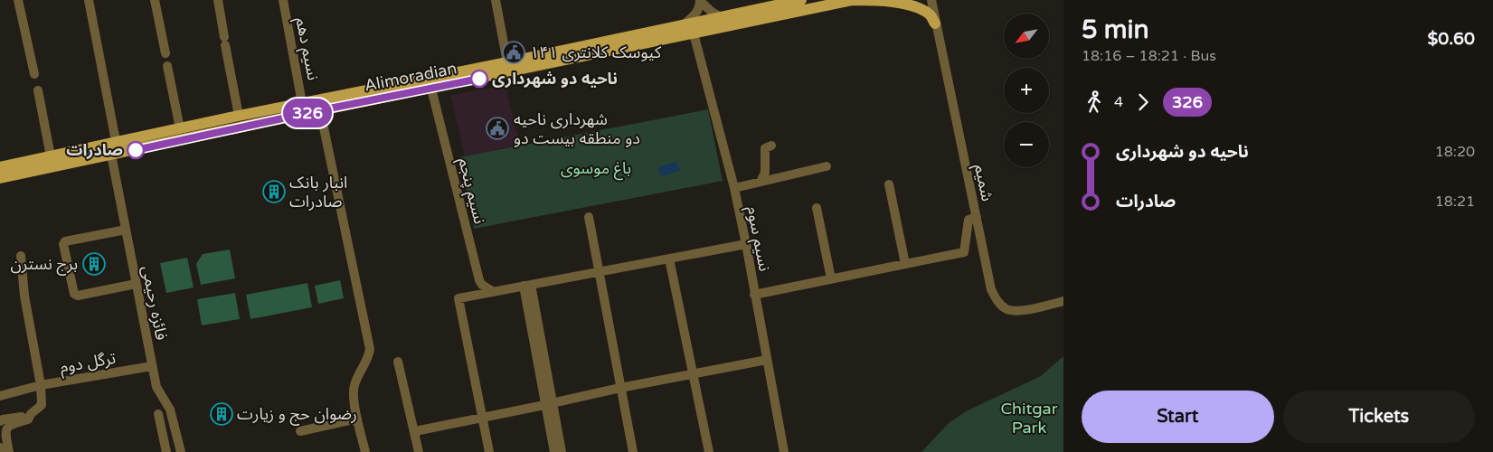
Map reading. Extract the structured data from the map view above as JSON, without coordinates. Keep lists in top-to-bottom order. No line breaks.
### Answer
{"streets":{"main road":["Alimoradian"],"street":["نسیم دهم","شمیم","نسیم پنجم","نسیم سوم","فائزه رحیمی","ترگل دوم"]},"crossings":[["نسیم دهم","Alimoradian"],["Alimoradian","شمیم"],["Alimoradian","نسیم پنجم"],["Alimoradian","نسیم سوم"],["Alimoradian","فائزه رحیمی"],["فائزه رحیمی","ترگل دوم"]],"parks":["باغ موسوی","Chitgar Park"],"places":{"public building":["کیوسک کلانتری ۱۴۱","شهرداری ناحیه دو منطقه بیست دو"],"other":["ناحیه دو شهرداری","صادرات"],"building":["انبار بانک صادرات","برج نسترن","رضوان حج و زیارت"]},"lines":["bus line 326"],"north":"bottom left","page":{"on_map":"326","heading":["5 min","18:16 – 18:21 · Bus","$0.60"],"map_buttons":["+","−"],"legs":["4","326"],"list":[{"name":"ناحیه دو شهرداری","value":"18:20"},{"name":"صادرات","value":"18:21"}],"buttons":["Start","Tickets"]}}
